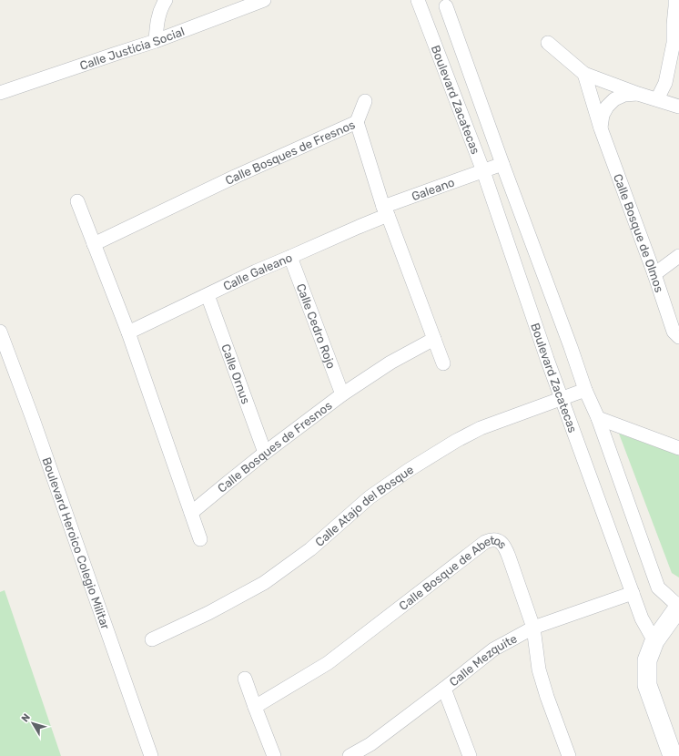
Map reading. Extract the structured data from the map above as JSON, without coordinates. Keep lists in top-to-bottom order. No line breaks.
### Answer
{"streets":{"street":["Calle Justicia Social","Boulevard Zacatecas","Calle Bosques de Fresnos","Galeano","Calle Bosque de Olmos","Calle Galeano","Calle Cedro Rojo","Calle Ornus","Calle Atajo del Bosque","Boulevard Heroico Colegio Militar","Calle Bosque de Abetos","Calle Mezquite"]},"crossings":[["Boulevard Zacatecas","Galeano"],["Boulevard Zacatecas","Calle Atajo del Bosque"],["Boulevard Zacatecas","Calle Mezquite"],["Calle Bosques de Fresnos","Galeano"],["Calle Bosques de Fresnos","Calle Galeano"],["Calle Bosques de Fresnos","Calle Cedro Rojo"],["Calle Bosques de Fresnos","Calle Ornus"],["Galeano","Calle Galeano"],["Calle Galeano","Calle Cedro Rojo"],["Calle Galeano","Calle Ornus"],["Calle Bosque de Abetos","Calle Mezquite"]],"north":"top left"}
